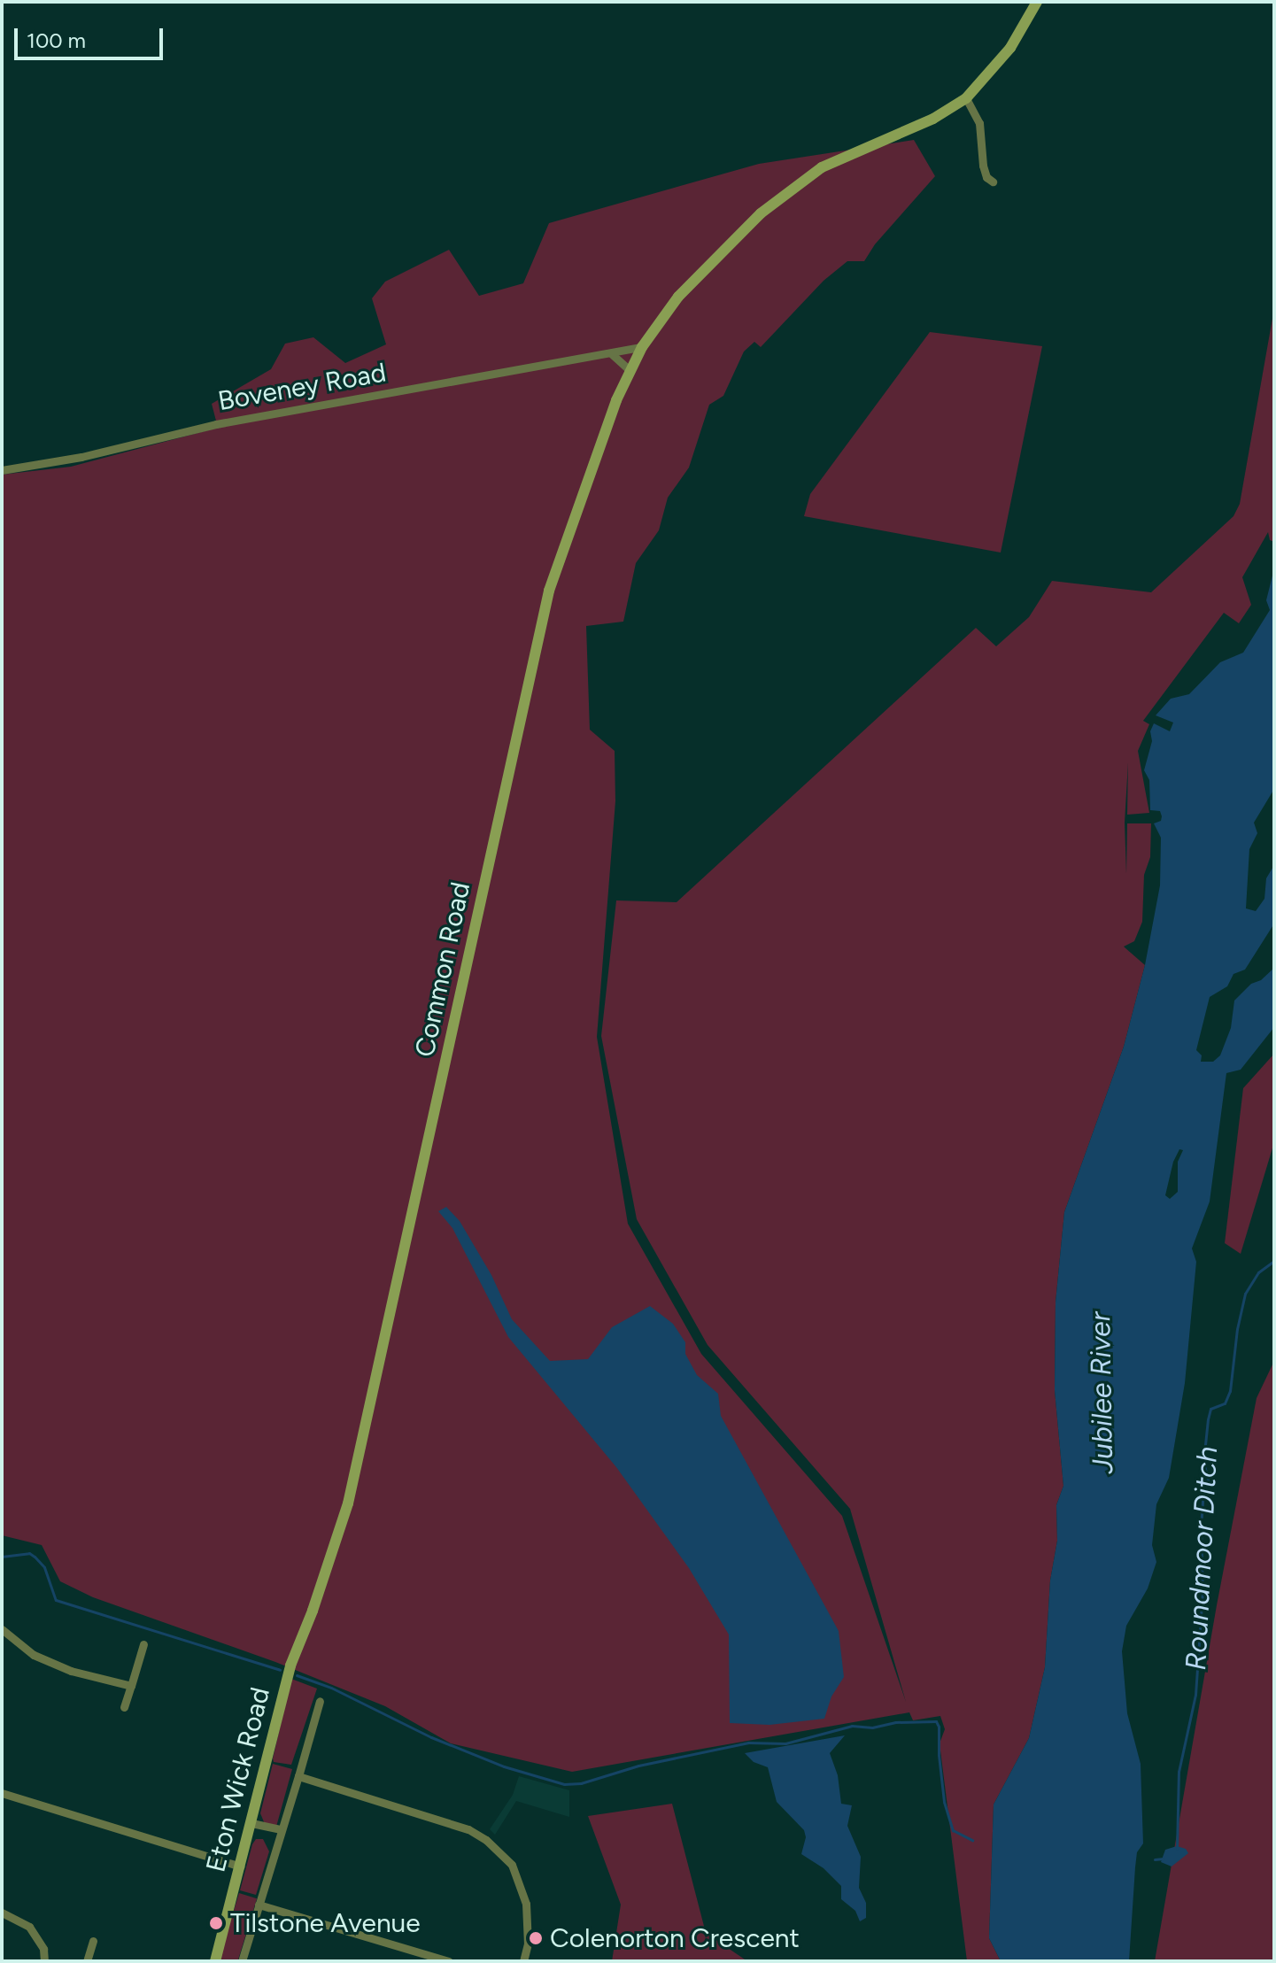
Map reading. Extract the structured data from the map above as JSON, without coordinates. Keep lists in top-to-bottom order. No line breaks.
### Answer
{"streets":{"main road":["Common Road","Eton Wick Road"],"street":["Boveney Road"]},"crossings":[["Boveney Road","Common Road"],["Common Road","Eton Wick Road"]],"water":["Jubilee River","Roundmoor Ditch"],"places":["Tilstone Avenue","Colenorton Crescent"],"scale_bar":"100 m"}
